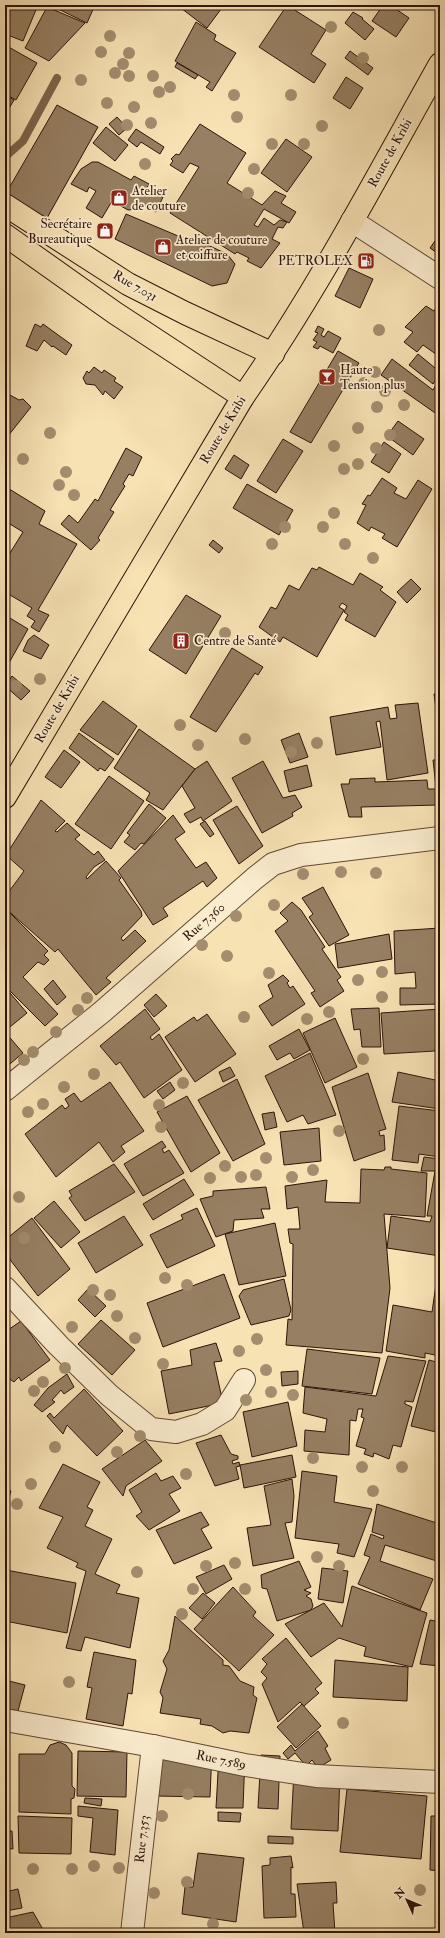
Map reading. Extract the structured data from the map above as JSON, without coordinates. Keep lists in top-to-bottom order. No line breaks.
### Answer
{"streets":{"main road":["Route de Kribi","Rue 7.031"],"street":["Rue 7.360","Rue 7.589","Rue 7.353"]},"crossings":[["Route de Kribi","Rue 7.031"],["Rue 7.589","Rue 7.353"]],"places":{"shop":["Atelier de couture","Secrétaire Bureautique","Atelier de couture et coiffure"],"fuel station":["PETROLEX"],"bar":["Haute Tension plus"],"building":["Centre de Santé"]},"north":"top left"}
